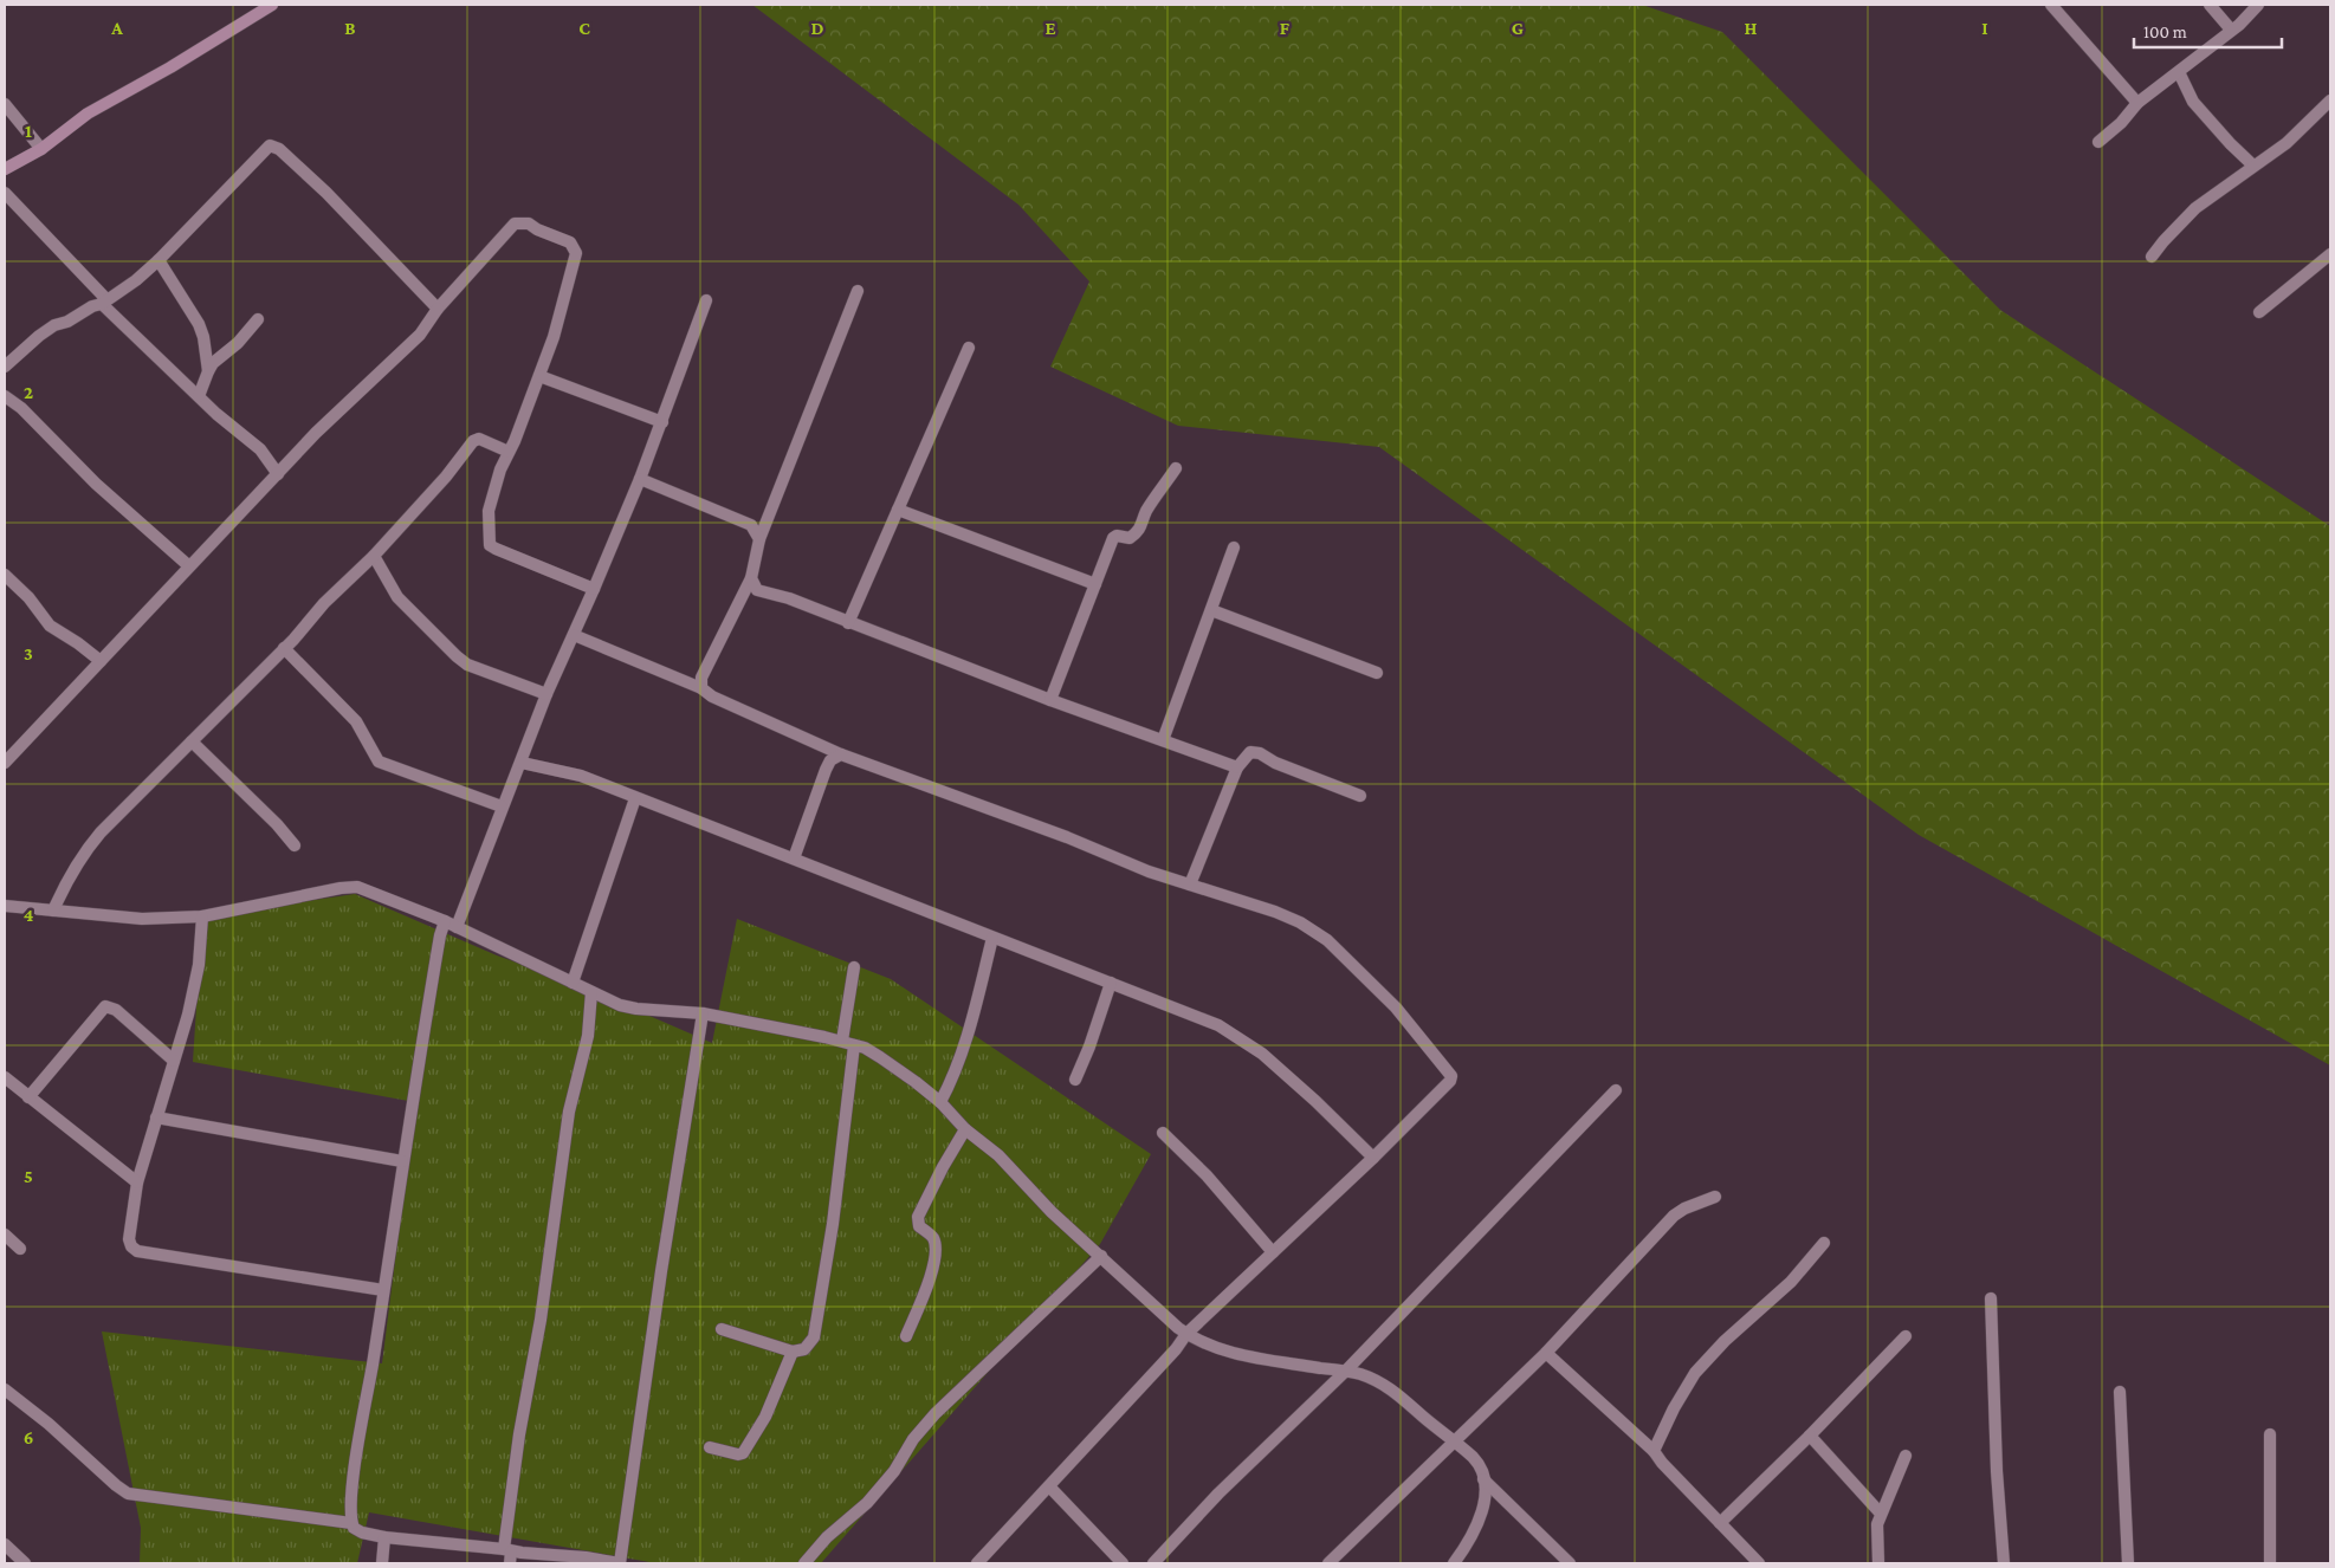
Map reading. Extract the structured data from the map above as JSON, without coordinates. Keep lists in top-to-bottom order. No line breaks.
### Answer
{"scale_bar":"100 m","grid":{"columns":["A","B","C","D","E","F","G","H","I"],"rows":["1","2","3","4","5","6"]}}
